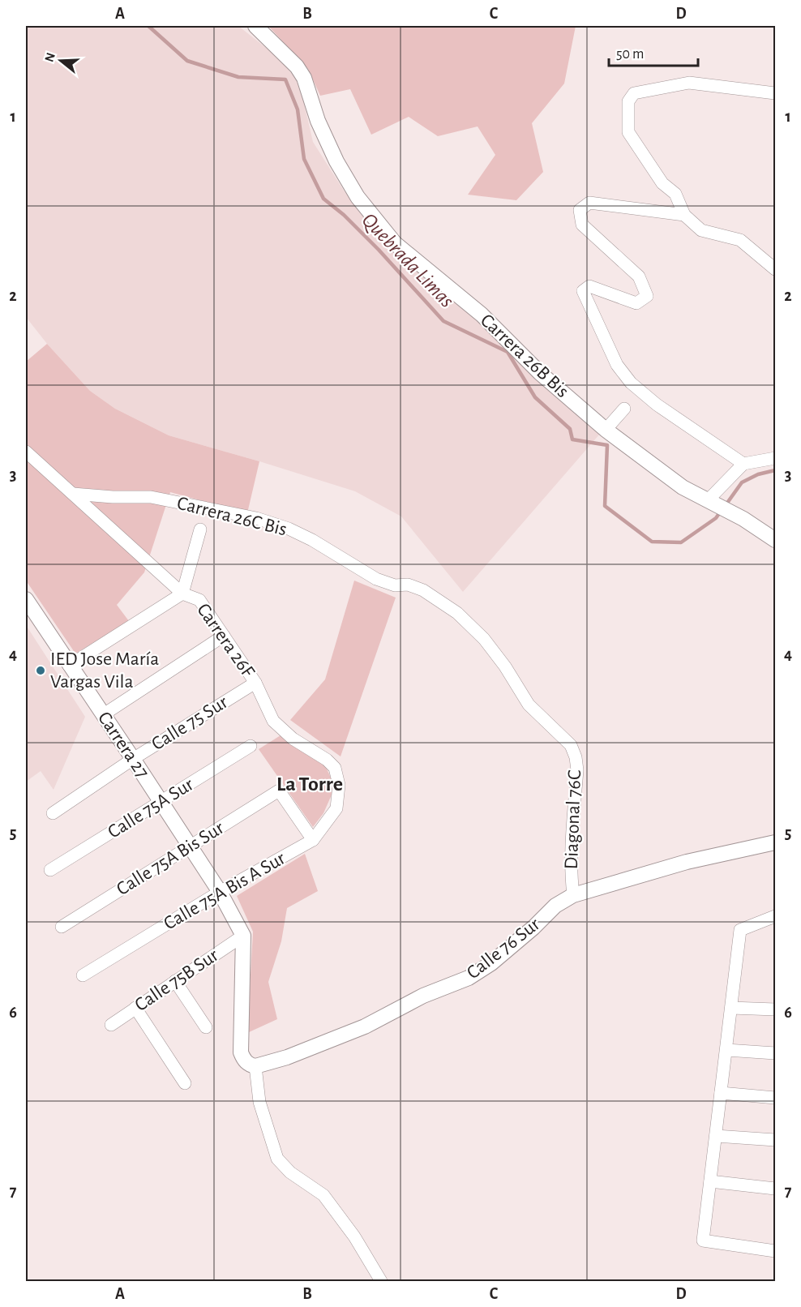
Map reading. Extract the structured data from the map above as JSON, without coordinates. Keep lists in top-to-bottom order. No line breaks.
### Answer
{"streets":{"street":["Carrera 26B Bis","Carrera 26C Bis","Carrera 26F","Calle 75 Sur","Carrera 27","Calle 75A Sur","Diagonal 76C","Calle 75A Bis Sur","Calle 75A Bis A Sur","Calle 76 Sur","Calle 75B Sur"]},"crossings":[["Carrera 26C Bis","Carrera 26F"],["Carrera 26C Bis","Diagonal 76C"],["Carrera 26F","Calle 75 Sur"],["Carrera 26F","Calle 75A Bis A Sur"],["Calle 75 Sur","Carrera 27"],["Carrera 27","Calle 75A Sur"],["Carrera 27","Calle 75A Bis Sur"],["Carrera 27","Calle 75A Bis A Sur"],["Carrera 27","Calle 75B Sur"],["Diagonal 76C","Calle 76 Sur"],["Calle 75A Bis Sur","Calle 75A Bis A Sur"]],"districts":["La Torre"],"water":["Quebrada Limas"],"places":["IED Jose María Vargas Vila"],"scale_bar":"50 m","north":"left","grid":{"columns":["A","B","C","D"],"rows":["1","2","3","4","5","6","7"]}}
